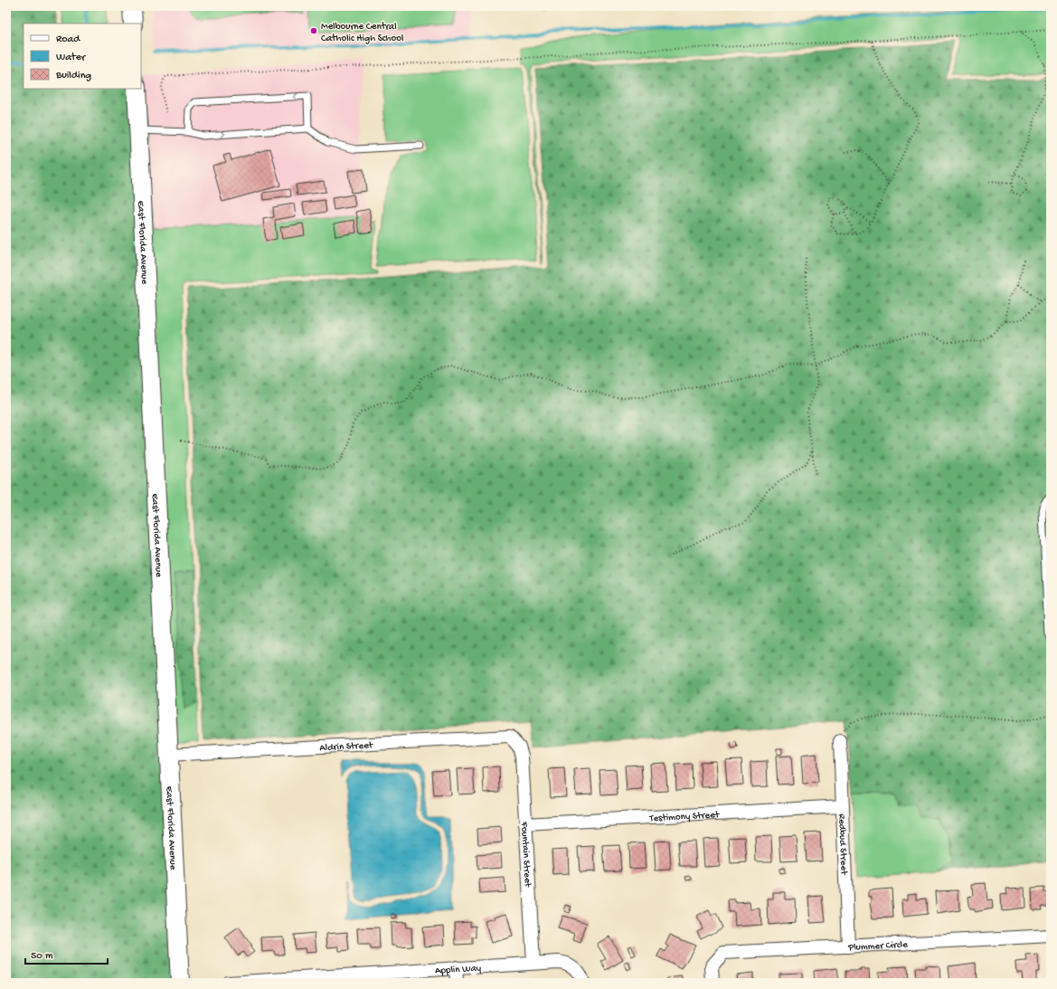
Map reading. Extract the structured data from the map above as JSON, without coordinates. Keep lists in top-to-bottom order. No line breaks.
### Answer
{"streets":{"street":["East Florida Avenue","Aldrin Street","Testimony Street","Redbud Street","Fountain Street","Plummer Circle","Applin Way"]},"crossings":[["East Florida Avenue","Aldrin Street"],["Aldrin Street","Fountain Street"],["Testimony Street","Redbud Street"],["Testimony Street","Fountain Street"],["Redbud Street","Plummer Circle"],["Fountain Street","Applin Way"]],"places":["Melbourne Central Catholic High School"],"legend":["Road","Water","Building"],"scale_bar":"50 m"}
